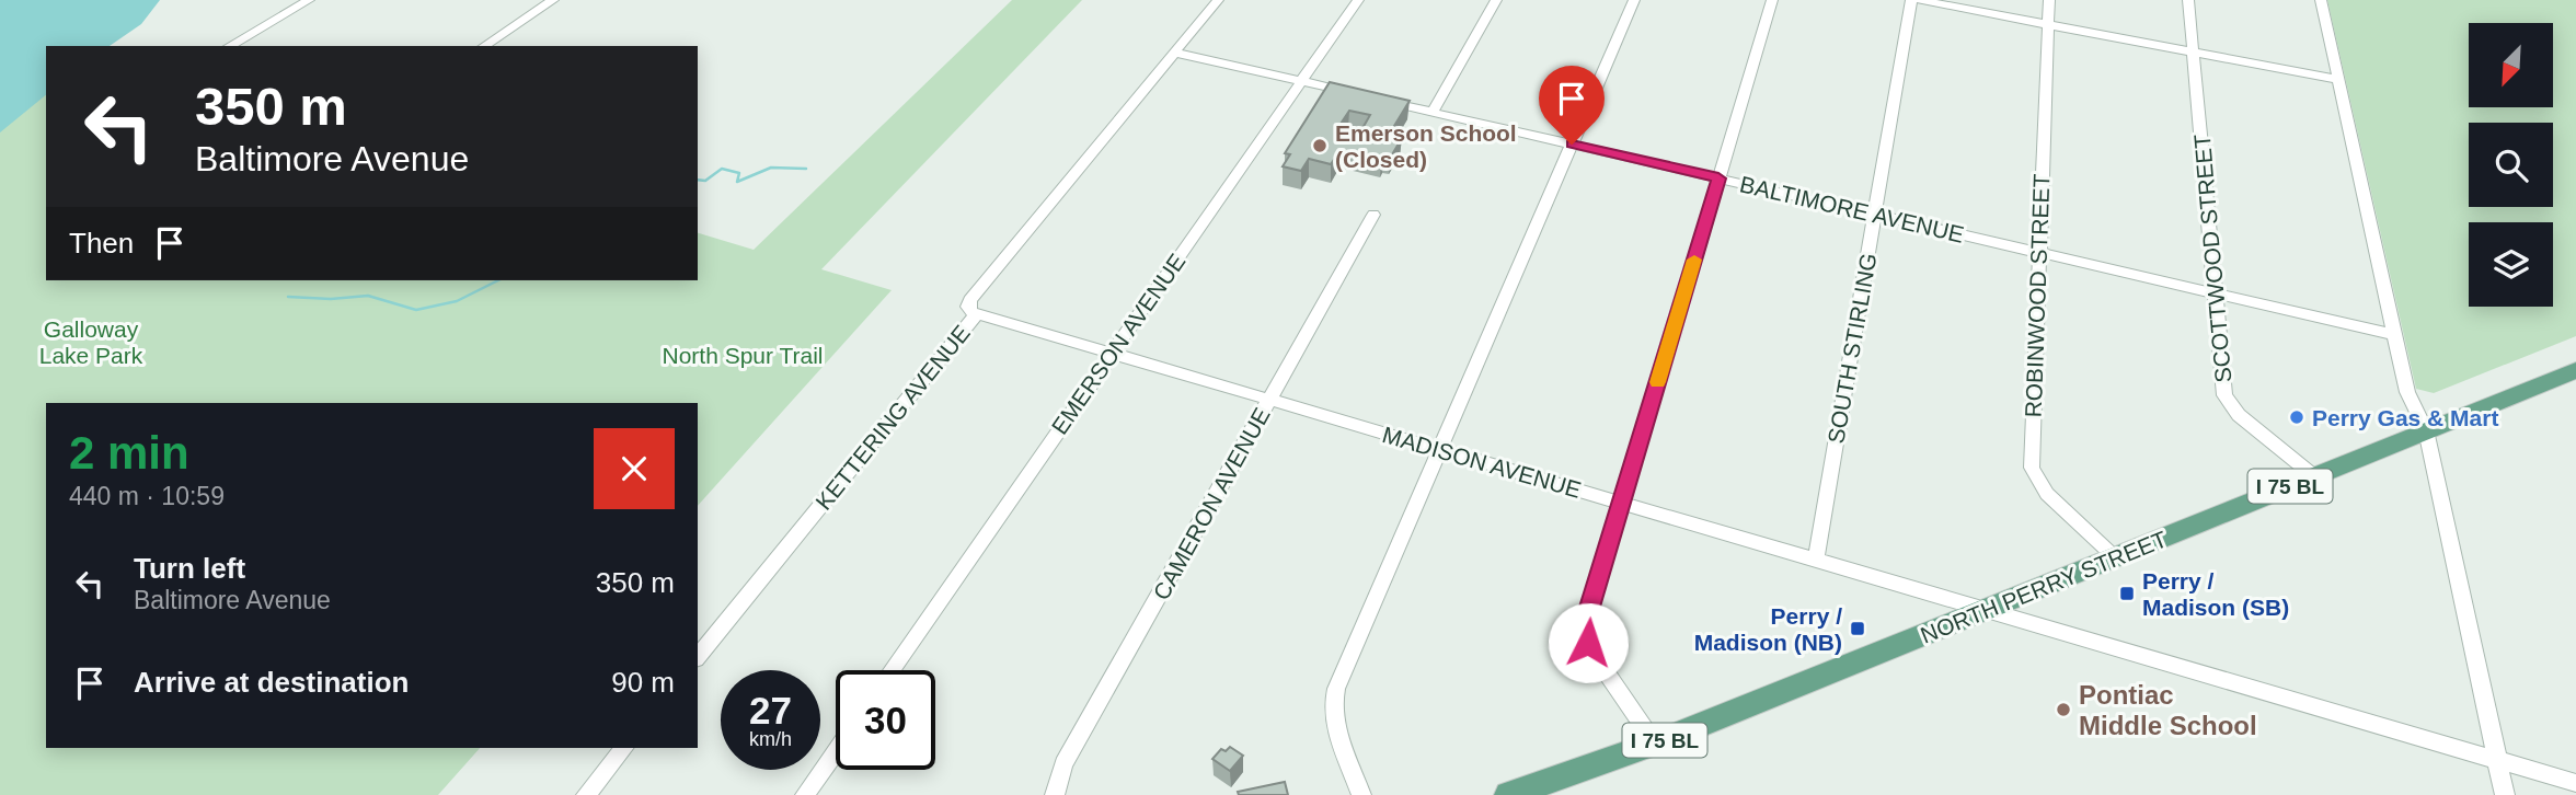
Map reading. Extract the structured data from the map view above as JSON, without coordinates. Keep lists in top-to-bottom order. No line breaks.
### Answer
{"streets":{"main road":["I 75 BL","NORTH PERRY STREET"],"street":["BALTIMORE AVENUE","SCOTTWOOD STREET","ROBINWOOD STREET","EMERSON AVENUE","SOUTH STIRLING","KETTERING AVENUE","MADISON AVENUE","CAMERON AVENUE"]},"crossings":[["BALTIMORE AVENUE","SCOTTWOOD STREET"],["BALTIMORE AVENUE","ROBINWOOD STREET"],["BALTIMORE AVENUE","SOUTH STIRLING"],["SCOTTWOOD STREET","NORTH PERRY STREET"],["ROBINWOOD STREET","NORTH PERRY STREET"],["EMERSON AVENUE","MADISON AVENUE"],["SOUTH STIRLING","MADISON AVENUE"],["KETTERING AVENUE","MADISON AVENUE"],["MADISON AVENUE","CAMERON AVENUE"],["MADISON AVENUE","NORTH PERRY STREET"]],"parks":["Galloway Lake Park","North Spur Trail"],"places":{"other":["Emerson School (Closed)","Perry Gas & Mart","Pontiac Middle School"],"transit":["Perry / Madison (SB)","Perry / Madison (NB)"]},"north":"bottom left","page":{"turn":["350 m","Baltimore Avenue"],"then":"Then","heading":["2 min","440 m · 10:59"],"list":[{"name":"Turn left","note":"Baltimore Avenue","value":"350 m"},{"name":"Arrive at destination","value":"90 m"}],"speed":"27 km/h","limit":"30"}}
